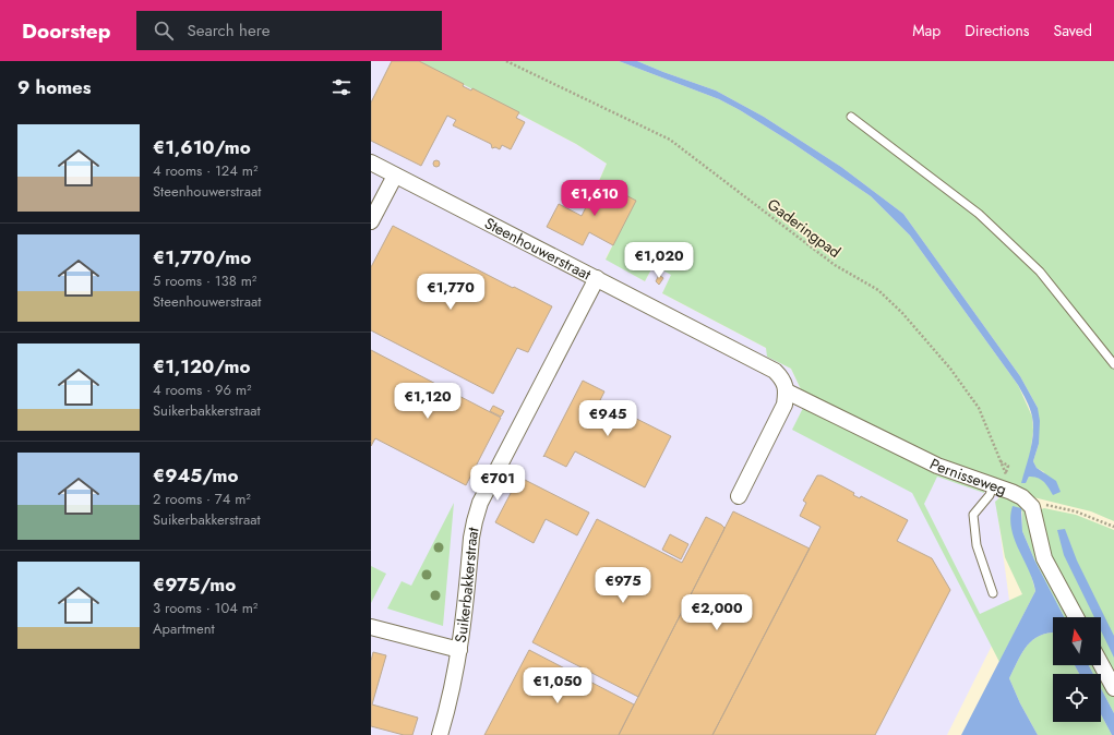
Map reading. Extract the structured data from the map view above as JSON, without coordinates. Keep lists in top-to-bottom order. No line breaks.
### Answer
{"streets":{"street":["Steenhouwerstraat","Pernisseweg","Suikerbakkerstraat"],"path":["Gaderingpad"]},"crossings":[["Gaderingpad","Pernisseweg"],["Steenhouwerstraat","Pernisseweg"],["Steenhouwerstraat","Suikerbakkerstraat"]],"north":"top","page":{"header":"Doorstep","search":"Search here","nav":["Map","Directions","Saved"],"heading":"9 homes","list":[{"name":"€1,610/mo","note":"4 rooms · 124 m² · Steenhouwerstraat"},{"name":"€1,770/mo","note":"5 rooms · 138 m² · Steenhouwerstraat"},{"name":"€1,120/mo","note":"4 rooms · 96 m² · Suikerbakkerstraat"},{"name":"€945/mo","note":"2 rooms · 74 m² · Suikerbakkerstraat"},{"name":"€975/mo","note":"3 rooms · 104 m² · Apartment"}],"price":["€1,610","€1,020","€1,770","€1,120","€945","€701","€975","€2,000","€1,050"]}}
